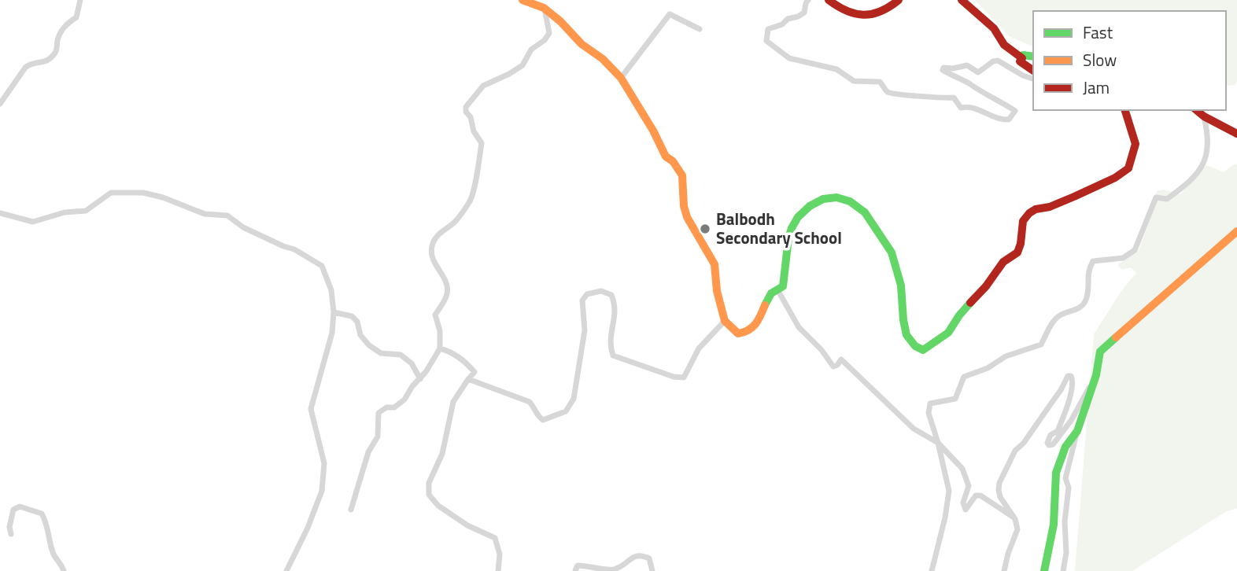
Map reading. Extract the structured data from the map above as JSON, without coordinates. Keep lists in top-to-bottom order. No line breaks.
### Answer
{"places":["Balbodh Secondary School"],"legend":["Fast","Slow","Jam"]}
